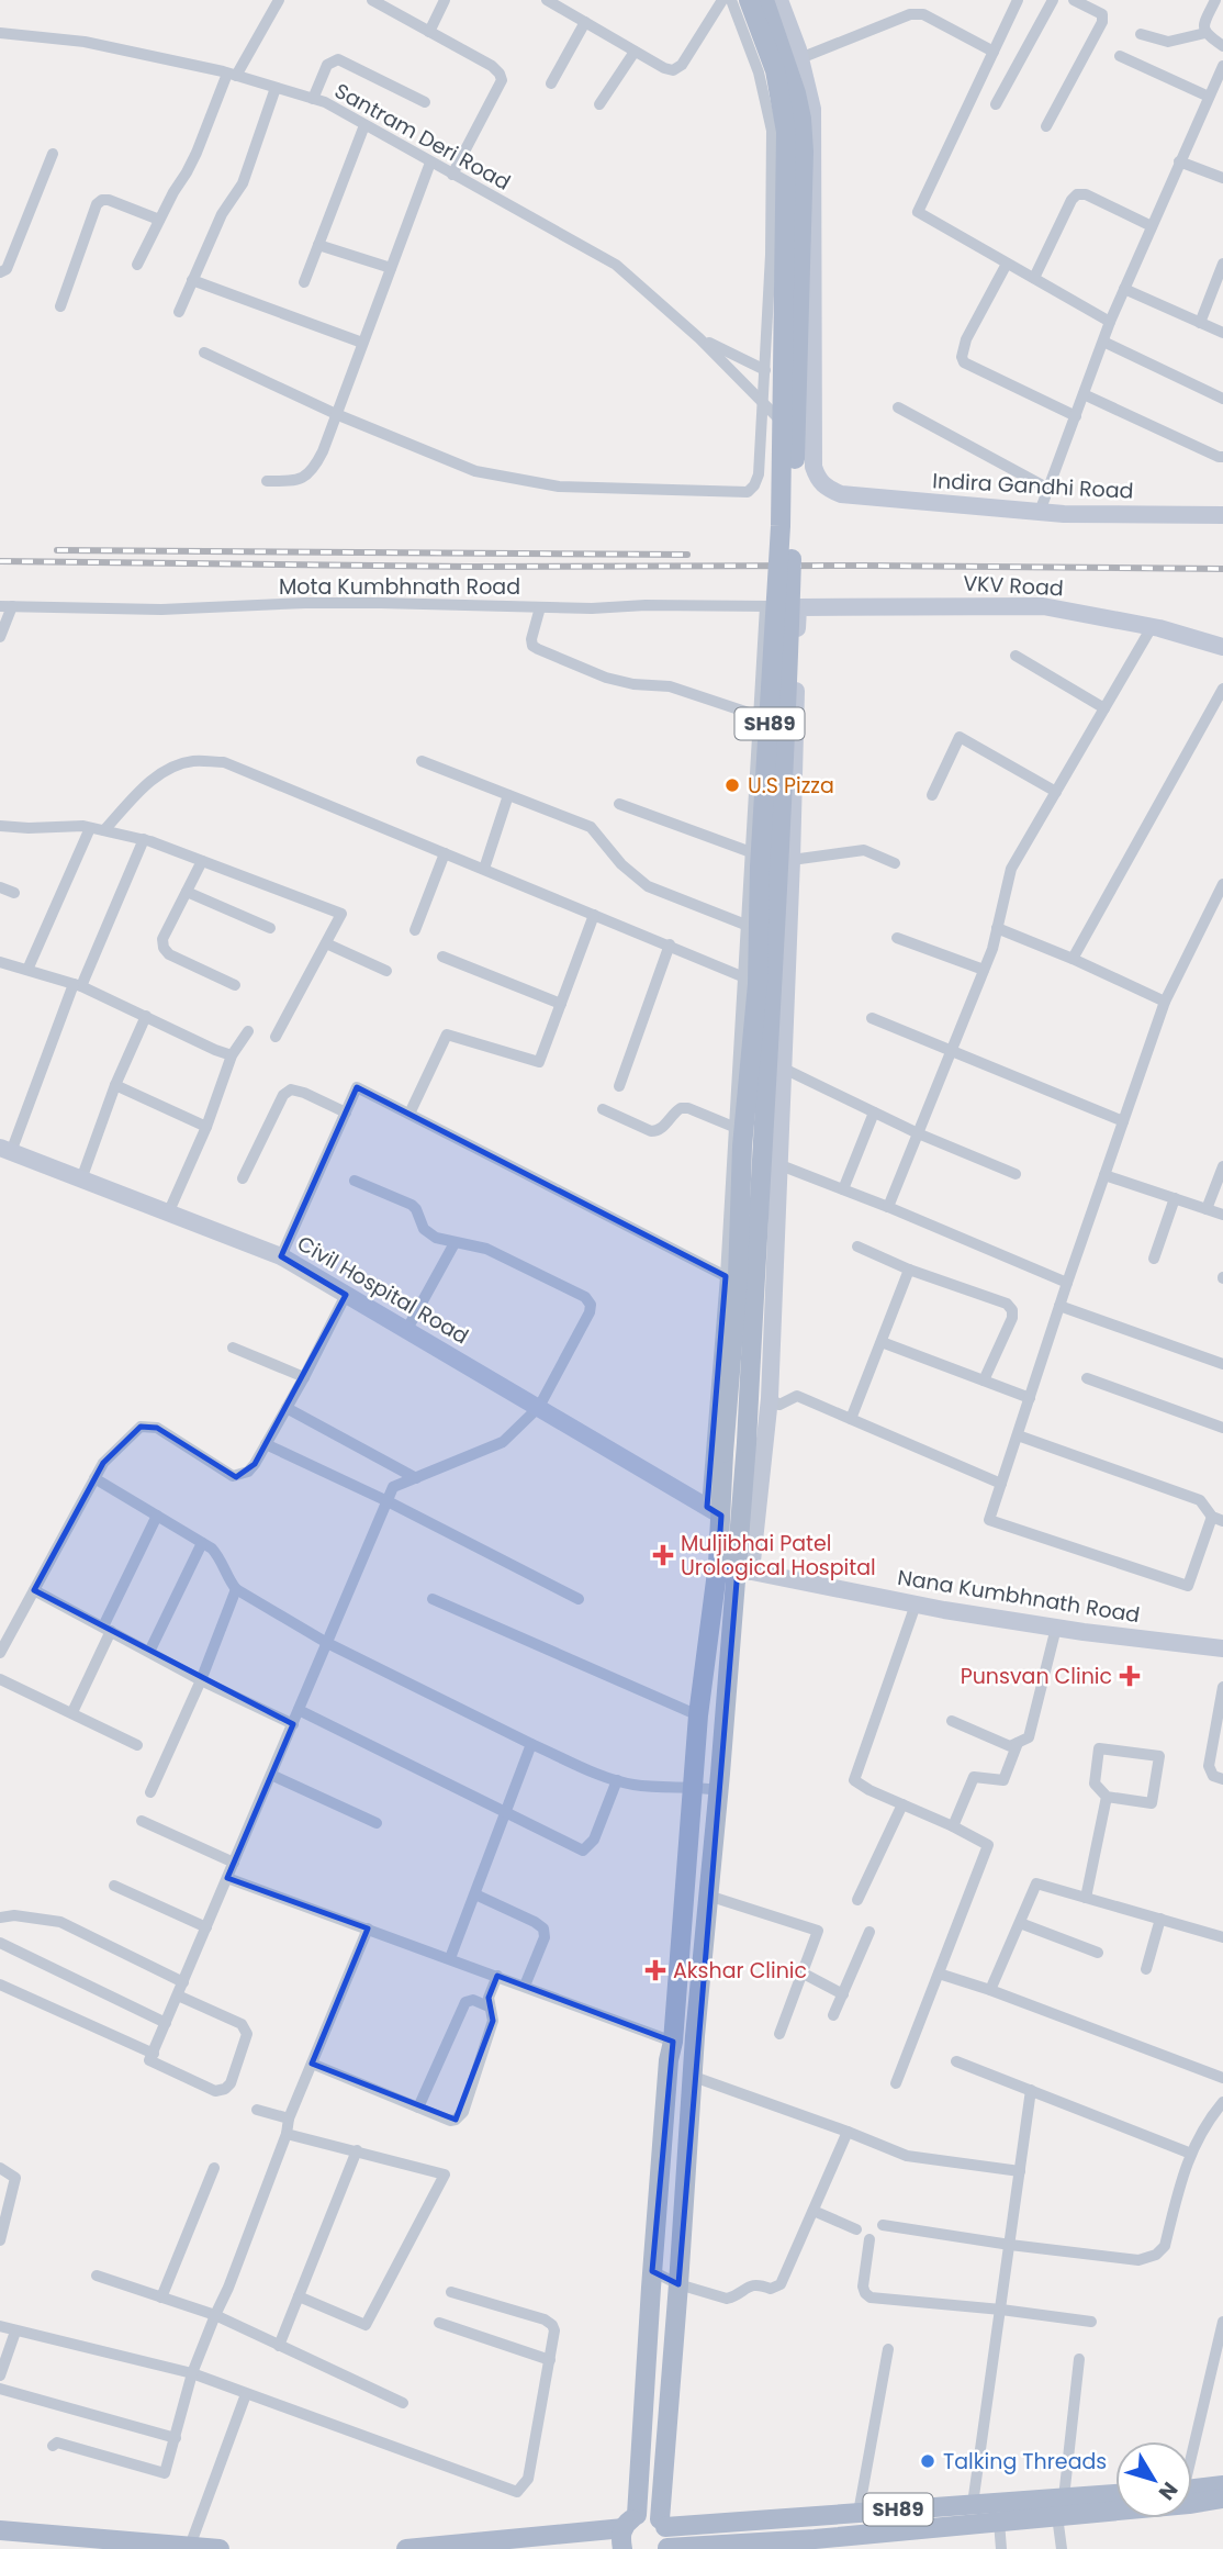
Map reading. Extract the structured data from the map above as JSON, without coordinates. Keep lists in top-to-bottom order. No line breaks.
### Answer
{"streets":{"main road":["Indira Gandhi Road","VKV Road","SH89","Civil Hospital Road","Nana Kumbhnath Road"],"street":["Santram Deri Road","Mota Kumbhnath Road"]},"crossings":[["Santram Deri Road","Indira Gandhi Road"],["VKV Road","Mota Kumbhnath Road"],["SH89","Civil Hospital Road"],["SH89","Nana Kumbhnath Road"]],"places":{"other":["U.S Pizza","Talking Threads"],"health":["Muljibhai Patel Urological Hospital","Punsvan Clinic","Akshar Clinic"]},"north":"bottom right"}
